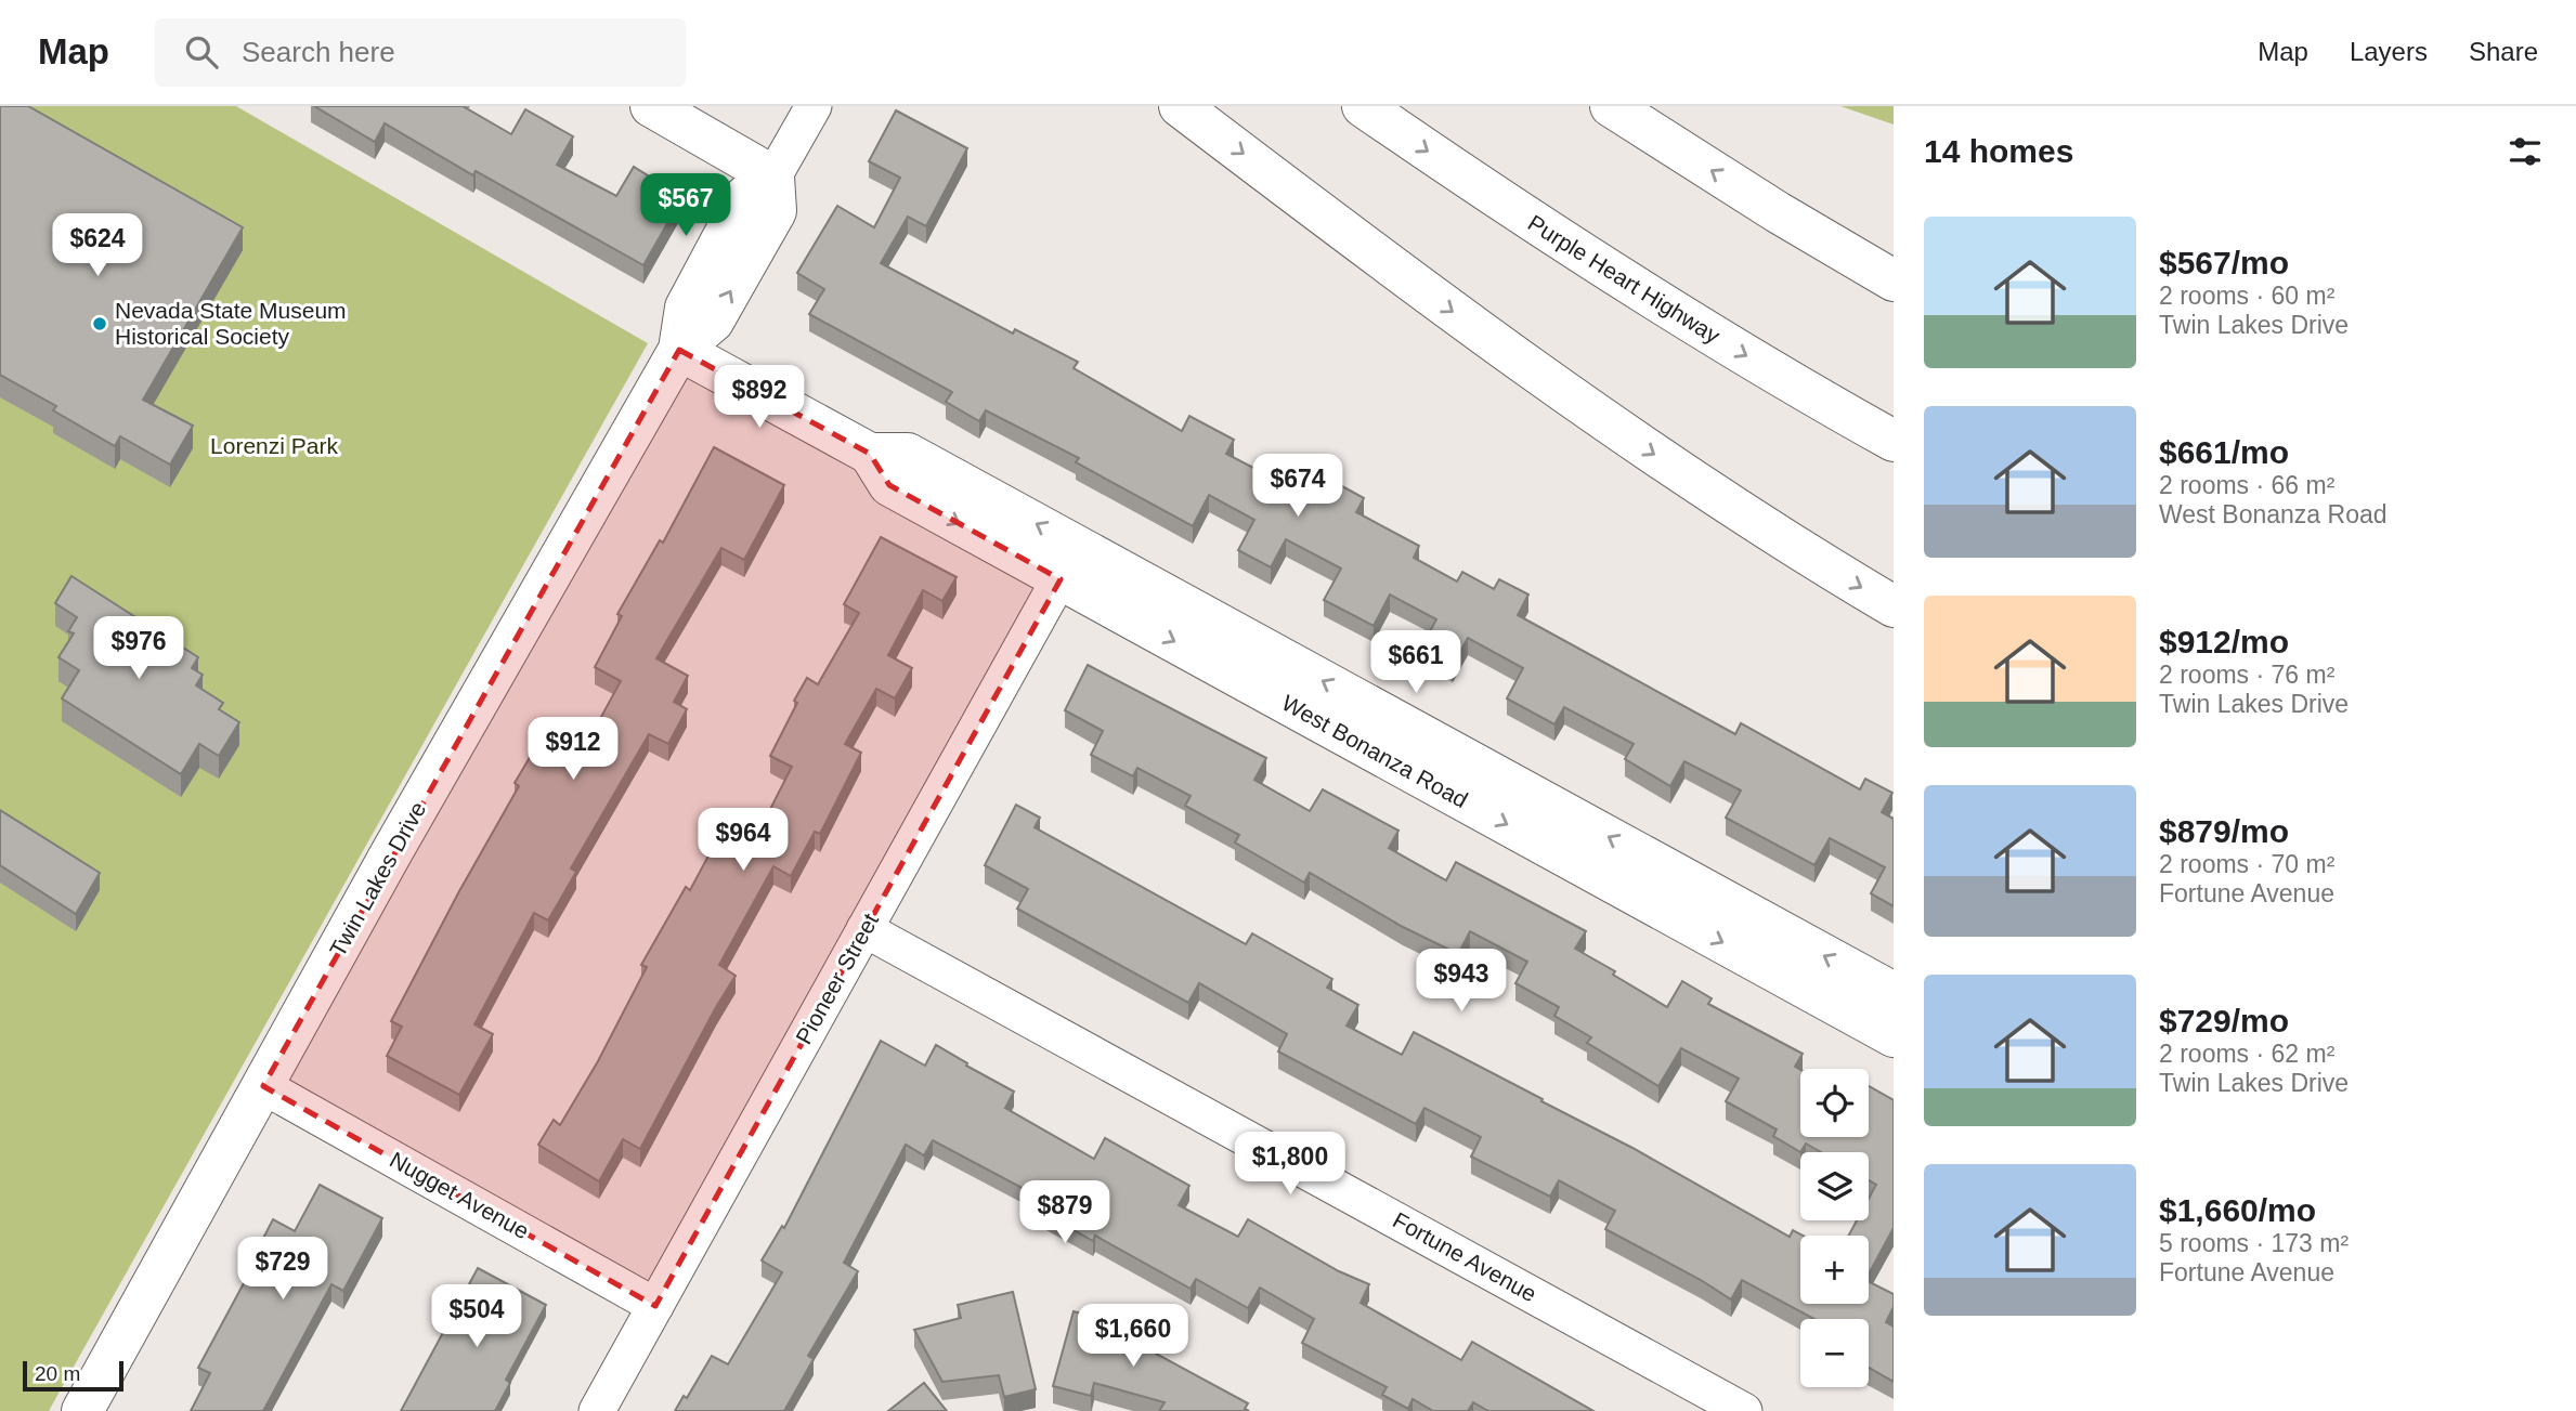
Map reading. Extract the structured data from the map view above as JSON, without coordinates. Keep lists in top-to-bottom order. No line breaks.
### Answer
{"streets":{"main road":["Purple Heart Highway","West Bonanza Road","Twin Lakes Drive"],"street":["Pioneer Street","Nugget Avenue","Fortune Avenue"]},"crossings":[["West Bonanza Road","Twin Lakes Drive"],["West Bonanza Road","Pioneer Street"],["Twin Lakes Drive","Nugget Avenue"],["Pioneer Street","Nugget Avenue"],["Pioneer Street","Fortune Avenue"]],"parks":["Lorenzi Park"],"places":["Nevada State Museum Historical Society"],"scale_bar":"20 m","page":{"header":"Map","search":"Search here","nav":["Map","Layers","Share"],"heading":"14 homes","price":["$567","$624","$892","$674","$976","$661","$912","$964","$943","$1,800","$879","$729","$504","$1,660"],"list":[{"name":"$567/mo","note":"2 rooms · 60 m² · Twin Lakes Drive"},{"name":"$661/mo","note":"2 rooms · 66 m² · West Bonanza Road"},{"name":"$912/mo","note":"2 rooms · 76 m² · Twin Lakes Drive"},{"name":"$879/mo","note":"2 rooms · 70 m² · Fortune Avenue"},{"name":"$729/mo","note":"2 rooms · 62 m² · Twin Lakes Drive"},{"name":"$1,660/mo","note":"5 rooms · 173 m² · Fortune Avenue"}],"map_buttons":["+","−"],"scale":"20 m"}}
